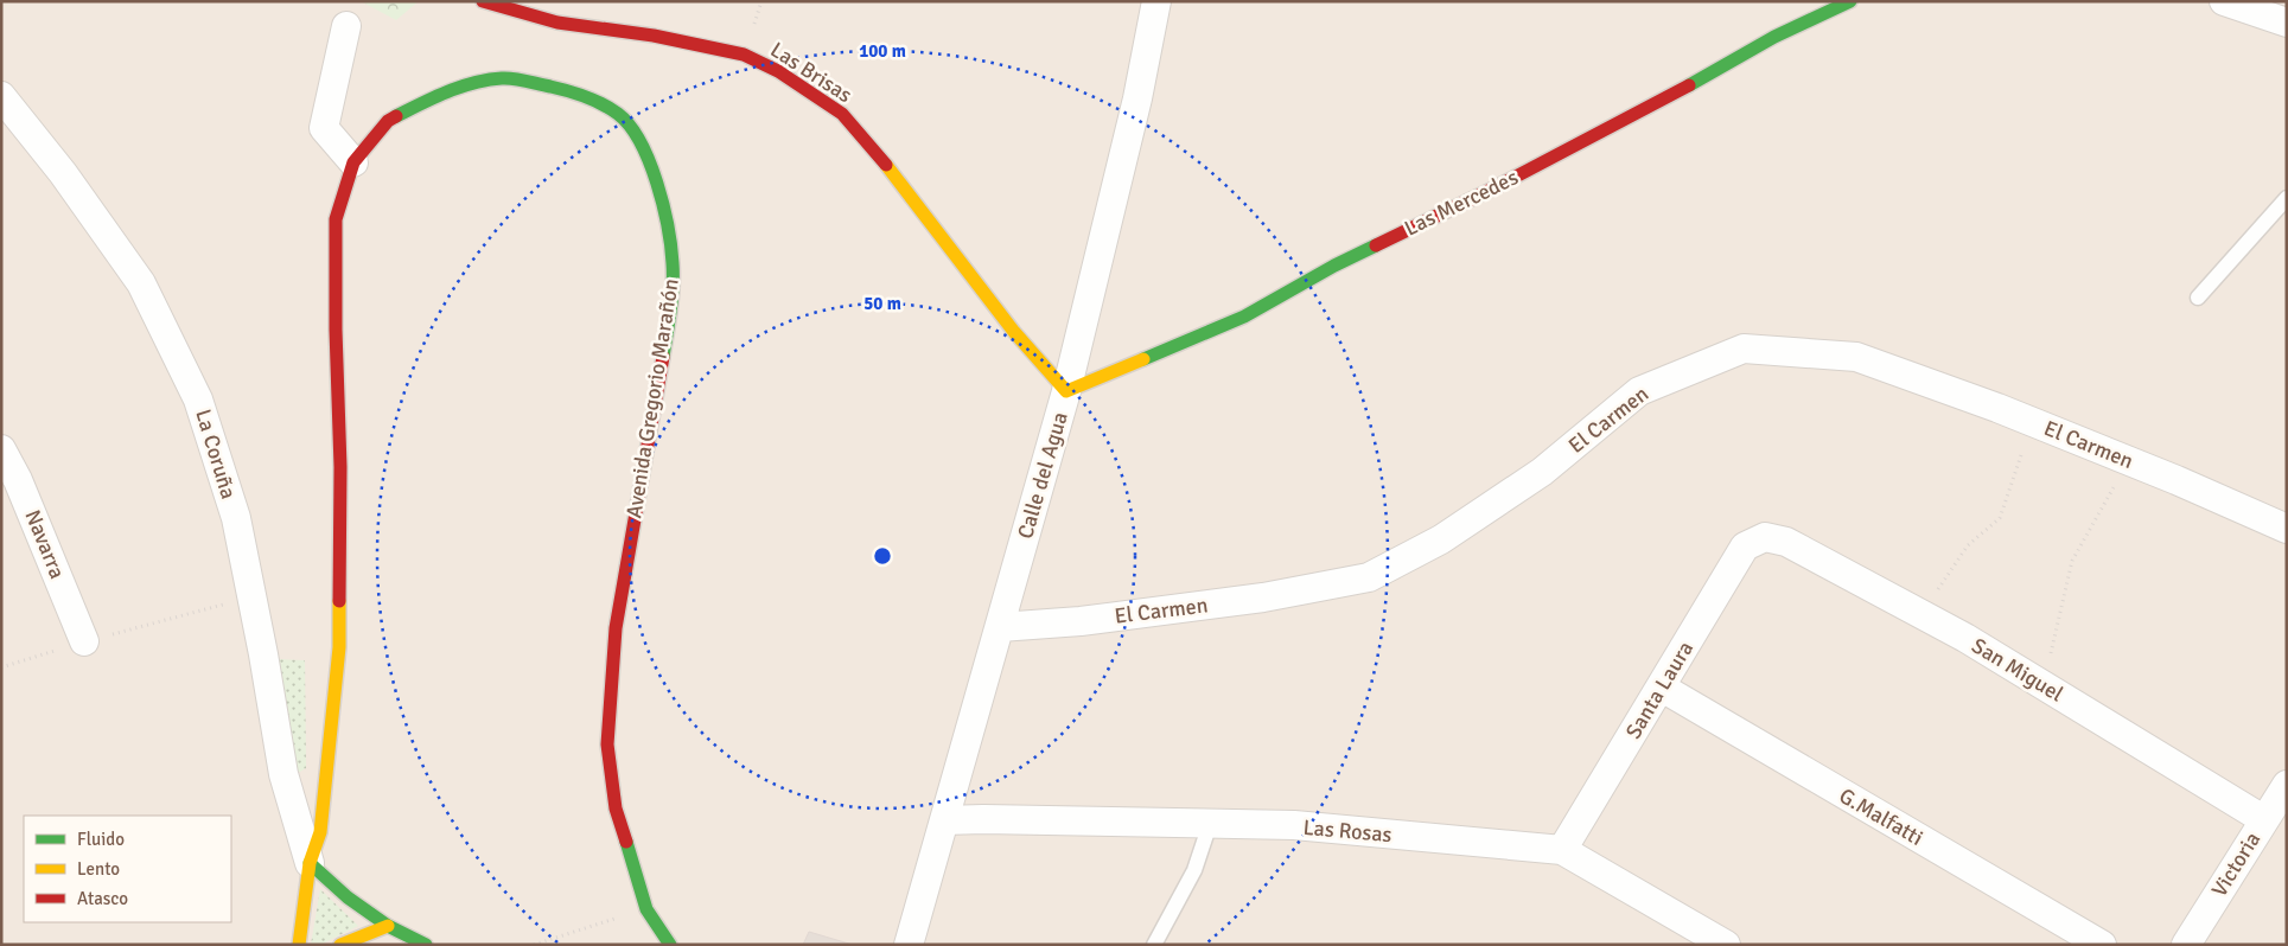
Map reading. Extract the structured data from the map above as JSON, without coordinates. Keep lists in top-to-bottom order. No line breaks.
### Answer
{"streets":{"street":["Las Brisas","Las Mercedes","Avenida Gregorio Marañón","El Carmen","La Coruña","Calle del Agua","Navarra","San Miguel","Santa Laura","G.Malfatti","Las Rosas","Victoria"]},"crossings":[["Las Brisas","Las Mercedes"],["Las Brisas","Calle del Agua"],["Las Mercedes","Calle del Agua"],["Avenida Gregorio Marañón","La Coruña"],["El Carmen","Calle del Agua"],["Calle del Agua","Las Rosas"],["San Miguel","Santa Laura"],["San Miguel","Victoria"],["Santa Laura","G.Malfatti"],["Santa Laura","Las Rosas"]],"legend":["Fluido","Lento","Atasco"],"rings":["100 m","50 m"]}
